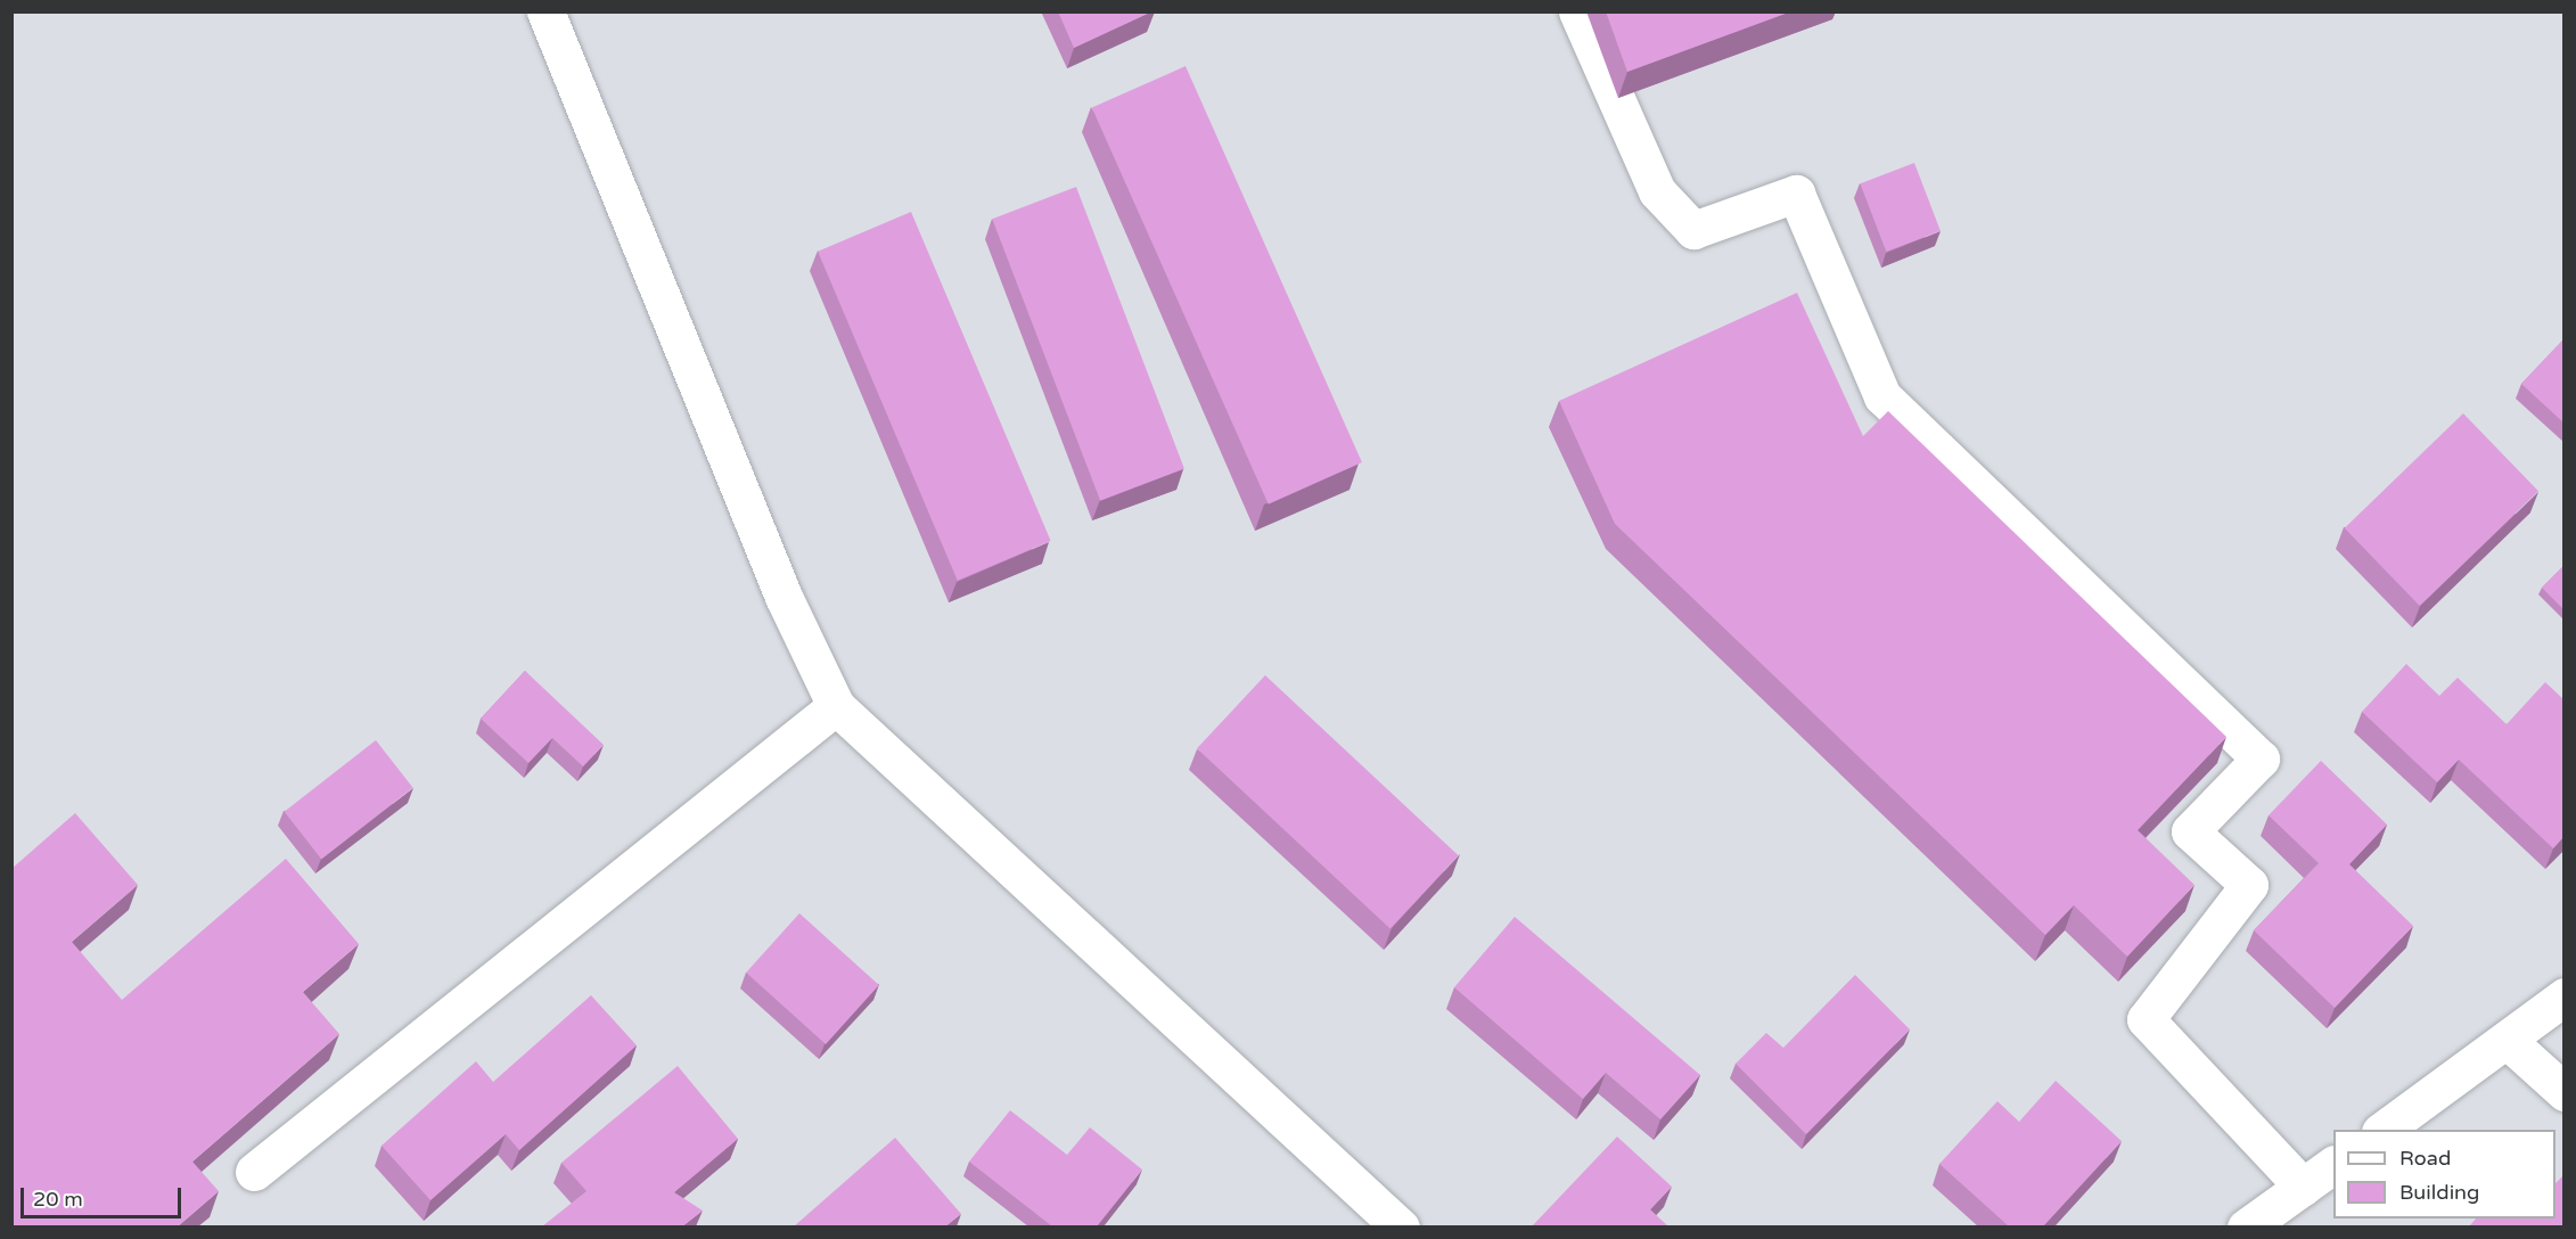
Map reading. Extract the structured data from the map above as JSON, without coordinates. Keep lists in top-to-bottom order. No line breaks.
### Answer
{"legend":["Road","Building"],"scale_bar":"20 m"}
